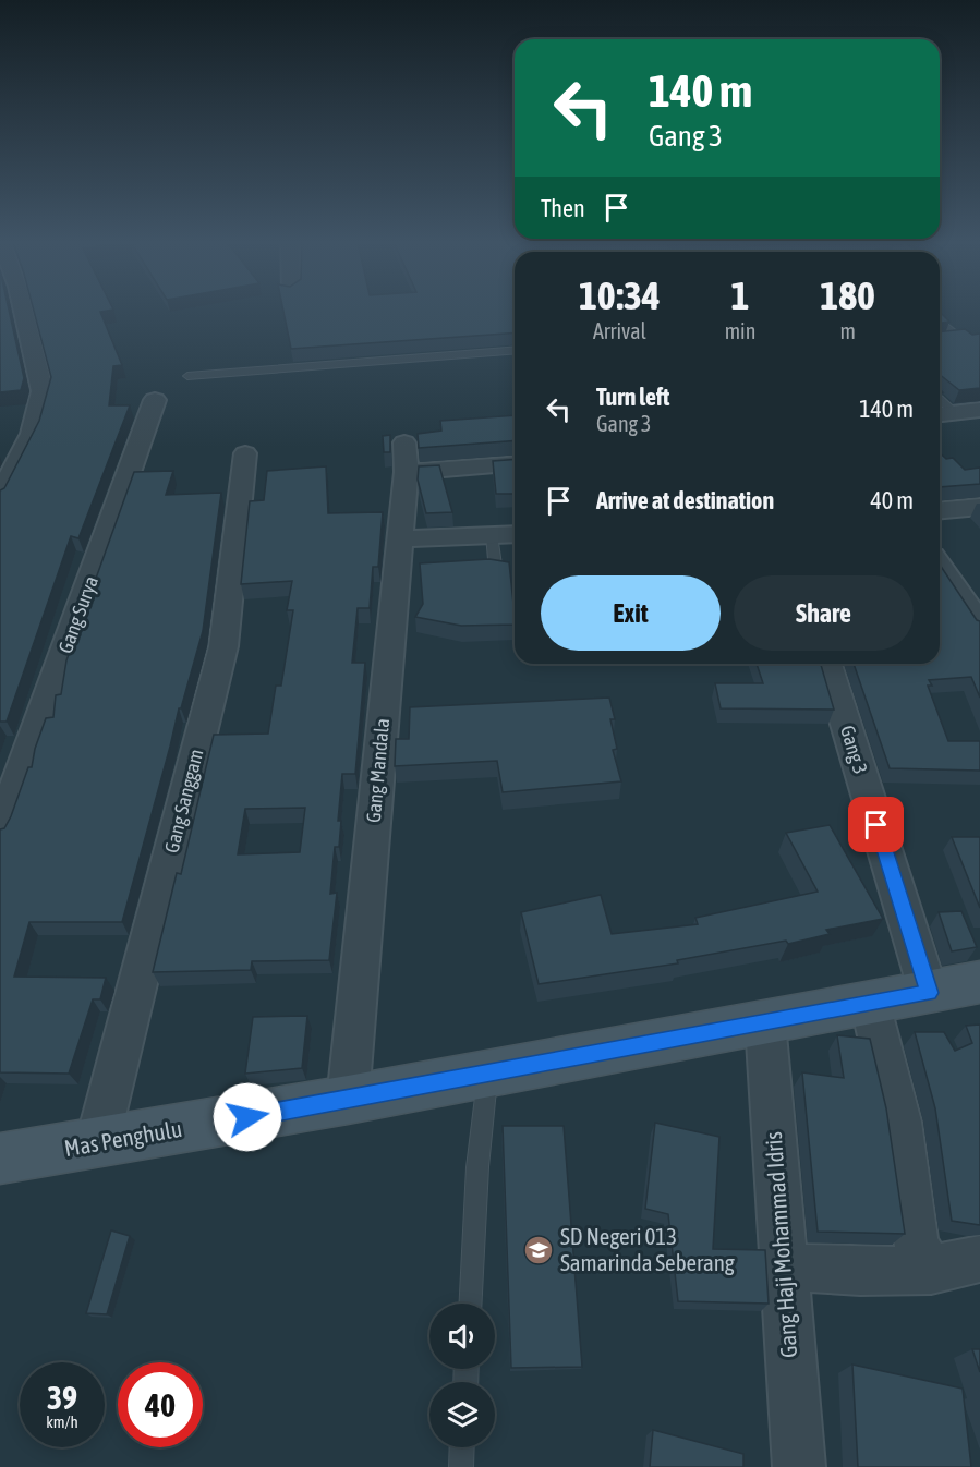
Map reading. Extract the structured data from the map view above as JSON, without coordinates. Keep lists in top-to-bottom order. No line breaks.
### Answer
{"streets":{"street":["Gang Surya","Gang 3","Gang Mandala","Gang Sanggam","Mas Penghulu","Gang Haji Mohammad Idris"]},"crossings":[["Gang 3","Mas Penghulu"],["Gang Mandala","Mas Penghulu"],["Gang Sanggam","Mas Penghulu"],["Mas Penghulu","Gang Haji Mohammad Idris"]],"places":{"school or university":["SD Negeri 013 Samarinda Seberang"]},"page":{"turn":["140 m","Gang 3"],"then":"Then","eta":["10:34","Arrival","1","min","180","m"],"list":[{"name":"Turn left","note":"Gang 3","value":"140 m"},{"name":"Arrive at destination","value":"40 m"}],"buttons":["Exit","Share"],"speed":"39 km/h","limit":"40"}}
